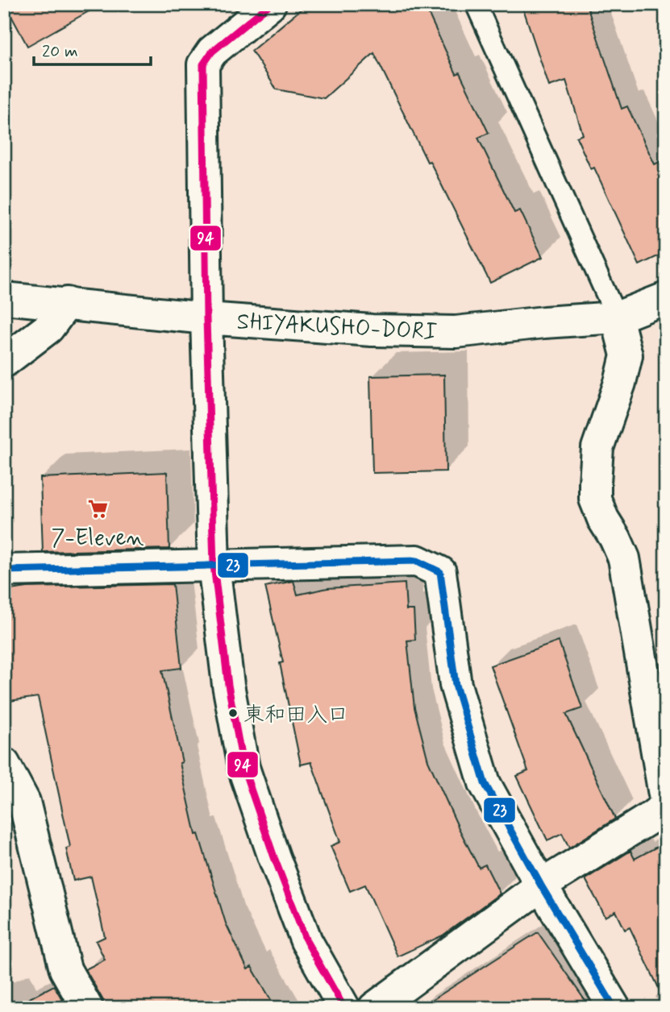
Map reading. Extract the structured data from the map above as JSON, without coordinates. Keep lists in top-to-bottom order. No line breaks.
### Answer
{"streets":{"street":["SHIYAKUSHO-DORI"]},"places":{"supermarket":["7-Eleven"],"other":["東和田入口"]},"lines":["transit line 94","transit line 23"],"scale_bar":"20 m"}
